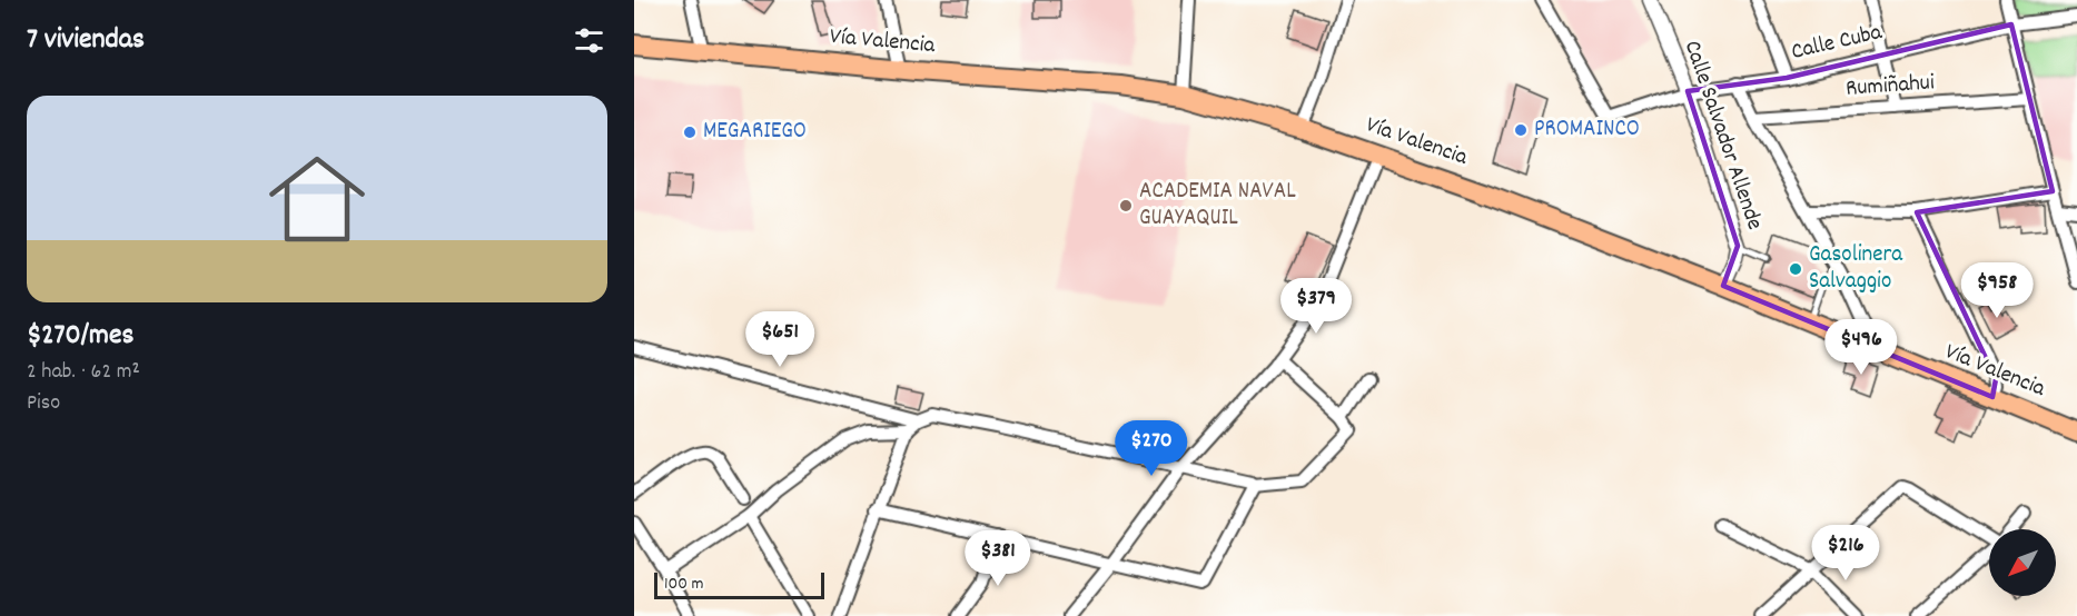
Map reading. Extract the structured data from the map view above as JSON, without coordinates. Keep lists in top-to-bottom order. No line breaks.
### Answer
{"streets":{"highway":["Vía Valencia"],"street":["Calle Cuba","Rumiñahui","Calle Salvador Allende"]},"crossings":[["Vía Valencia","Calle Salvador Allende"],["Calle Cuba","Calle Salvador Allende"]],"places":["PROMAINCO","MEGARIEGO","ACADEMIA NAVAL GUAYAQUIL","Gasolinera Salvaggio"],"scale_bar":"100 m","north":"bottom left","page":{"heading":"7 viviendas","list":[{"name":"$270/mes","note":"2 hab. · 62 m² · Piso"}],"price":["$958","$379","$651","$496","$270","$216","$381"],"scale":"100 m"}}
